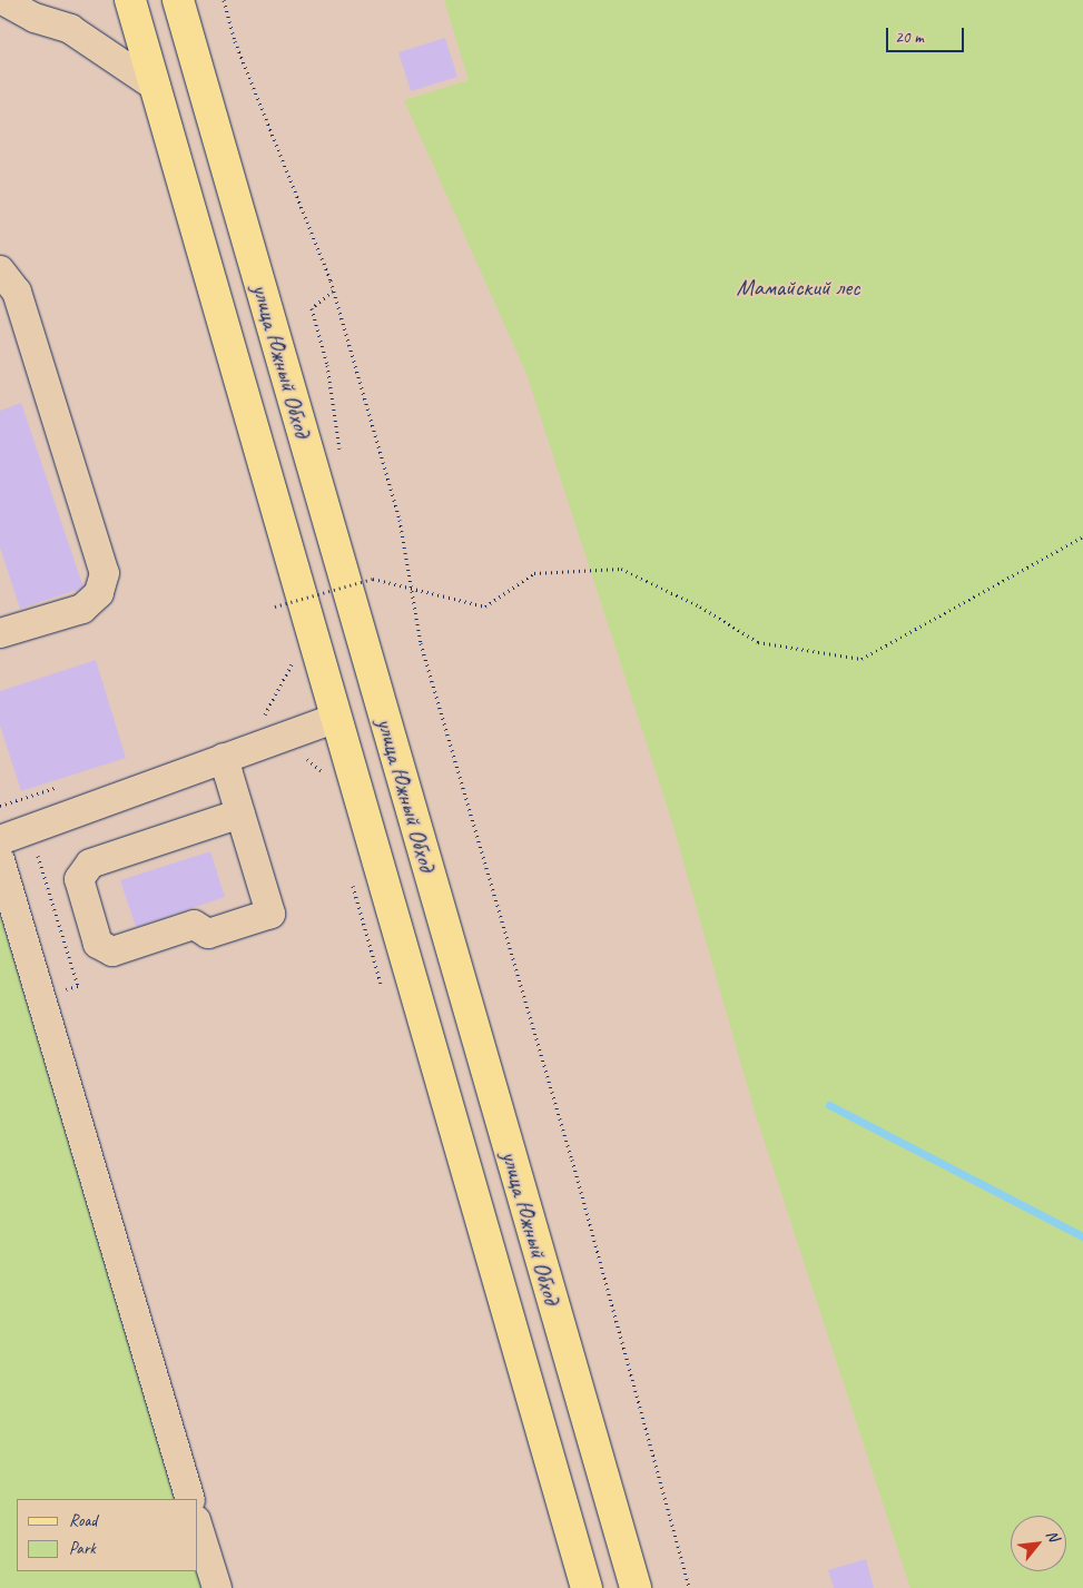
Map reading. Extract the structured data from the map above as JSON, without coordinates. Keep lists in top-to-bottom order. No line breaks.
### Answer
{"streets":{"main road":["улица Южный Обход"]},"parks":["Мамайский лес"],"legend":["Road","Park"],"scale_bar":"20 m","north":"top right"}
